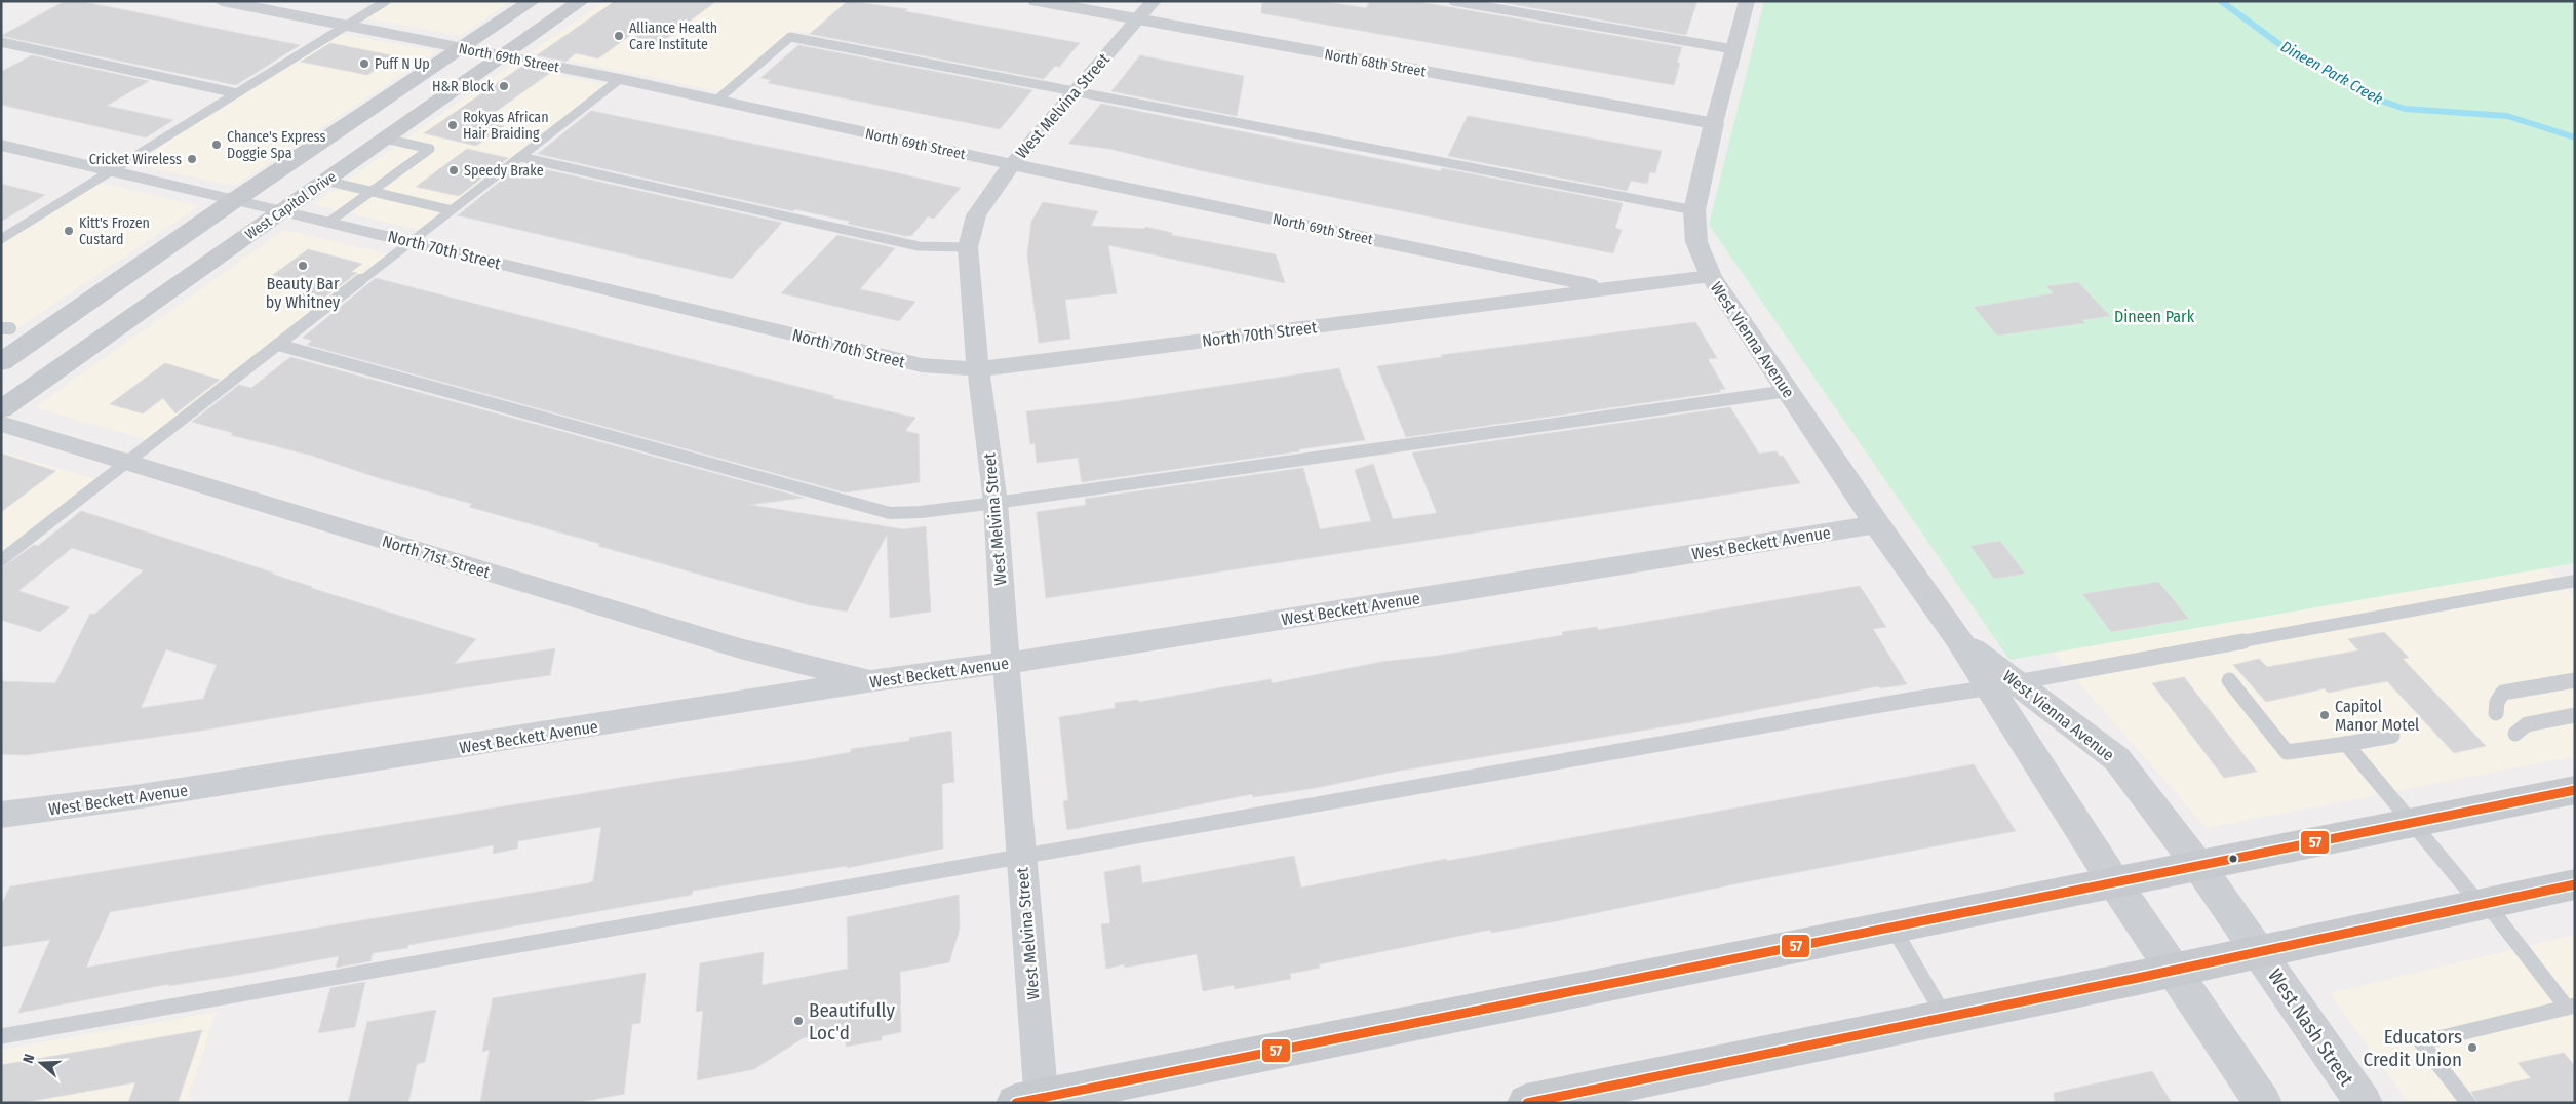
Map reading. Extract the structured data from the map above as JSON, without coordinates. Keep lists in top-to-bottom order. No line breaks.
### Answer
{"streets":{"main road":["West Capitol Drive"],"street":["North 69th Street","North 68th Street","West Melvina Street","North 70th Street","West Vienna Avenue","West Beckett Avenue","North 71st Street","West Nash Street"]},"crossings":[["North 69th Street","West Melvina Street"],["North 69th Street","West Capitol Drive"],["North 69th Street","North 70th Street"],["North 68th Street","West Melvina Street"],["North 68th Street","West Vienna Avenue"],["West Melvina Street","North 70th Street"],["West Melvina Street","West Beckett Avenue"],["West Capitol Drive","North 70th Street"],["North 70th Street","West Vienna Avenue"],["West Vienna Avenue","West Beckett Avenue"],["West Vienna Avenue","West Nash Street"],["West Beckett Avenue","North 71st Street"]],"water":["Dineen Park Creek"],"parks":["Dineen Park"],"places":["Alliance Health Care Institute","Puff N Up","H&R Block","Rokyas African Hair Braiding","Chance's Express Doggie Spa","Cricket Wireless","Speedy Brake","Kitt's Frozen Custard","Beauty Bar by Whitney","Capitol Manor Motel","Beautifully Loc'd","Educators Credit Union"],"lines":["transit line 57"],"north":"left"}
